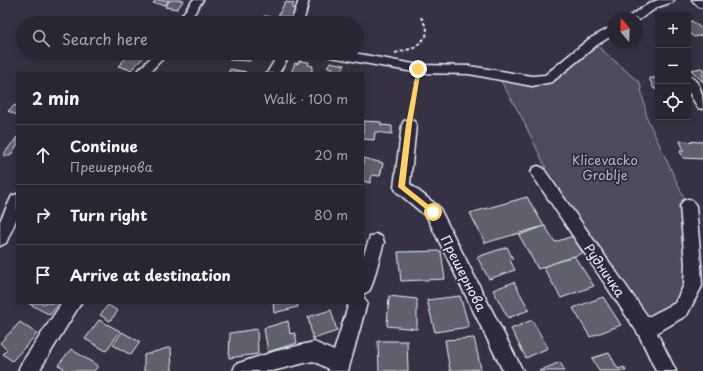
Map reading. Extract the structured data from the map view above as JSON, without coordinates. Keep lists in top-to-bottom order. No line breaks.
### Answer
{"streets":{"street":["Рудничка","Прешернова"]},"parks":["Klicevacko Groblje"],"north":"top","page":{"map_buttons":["+","−"],"search":"Search here","heading":["2 min","Walk · 100 m"],"list":[["Continue","Прешернова","20 m"],["Turn right","80 m"],"Arrive at destination"]}}
